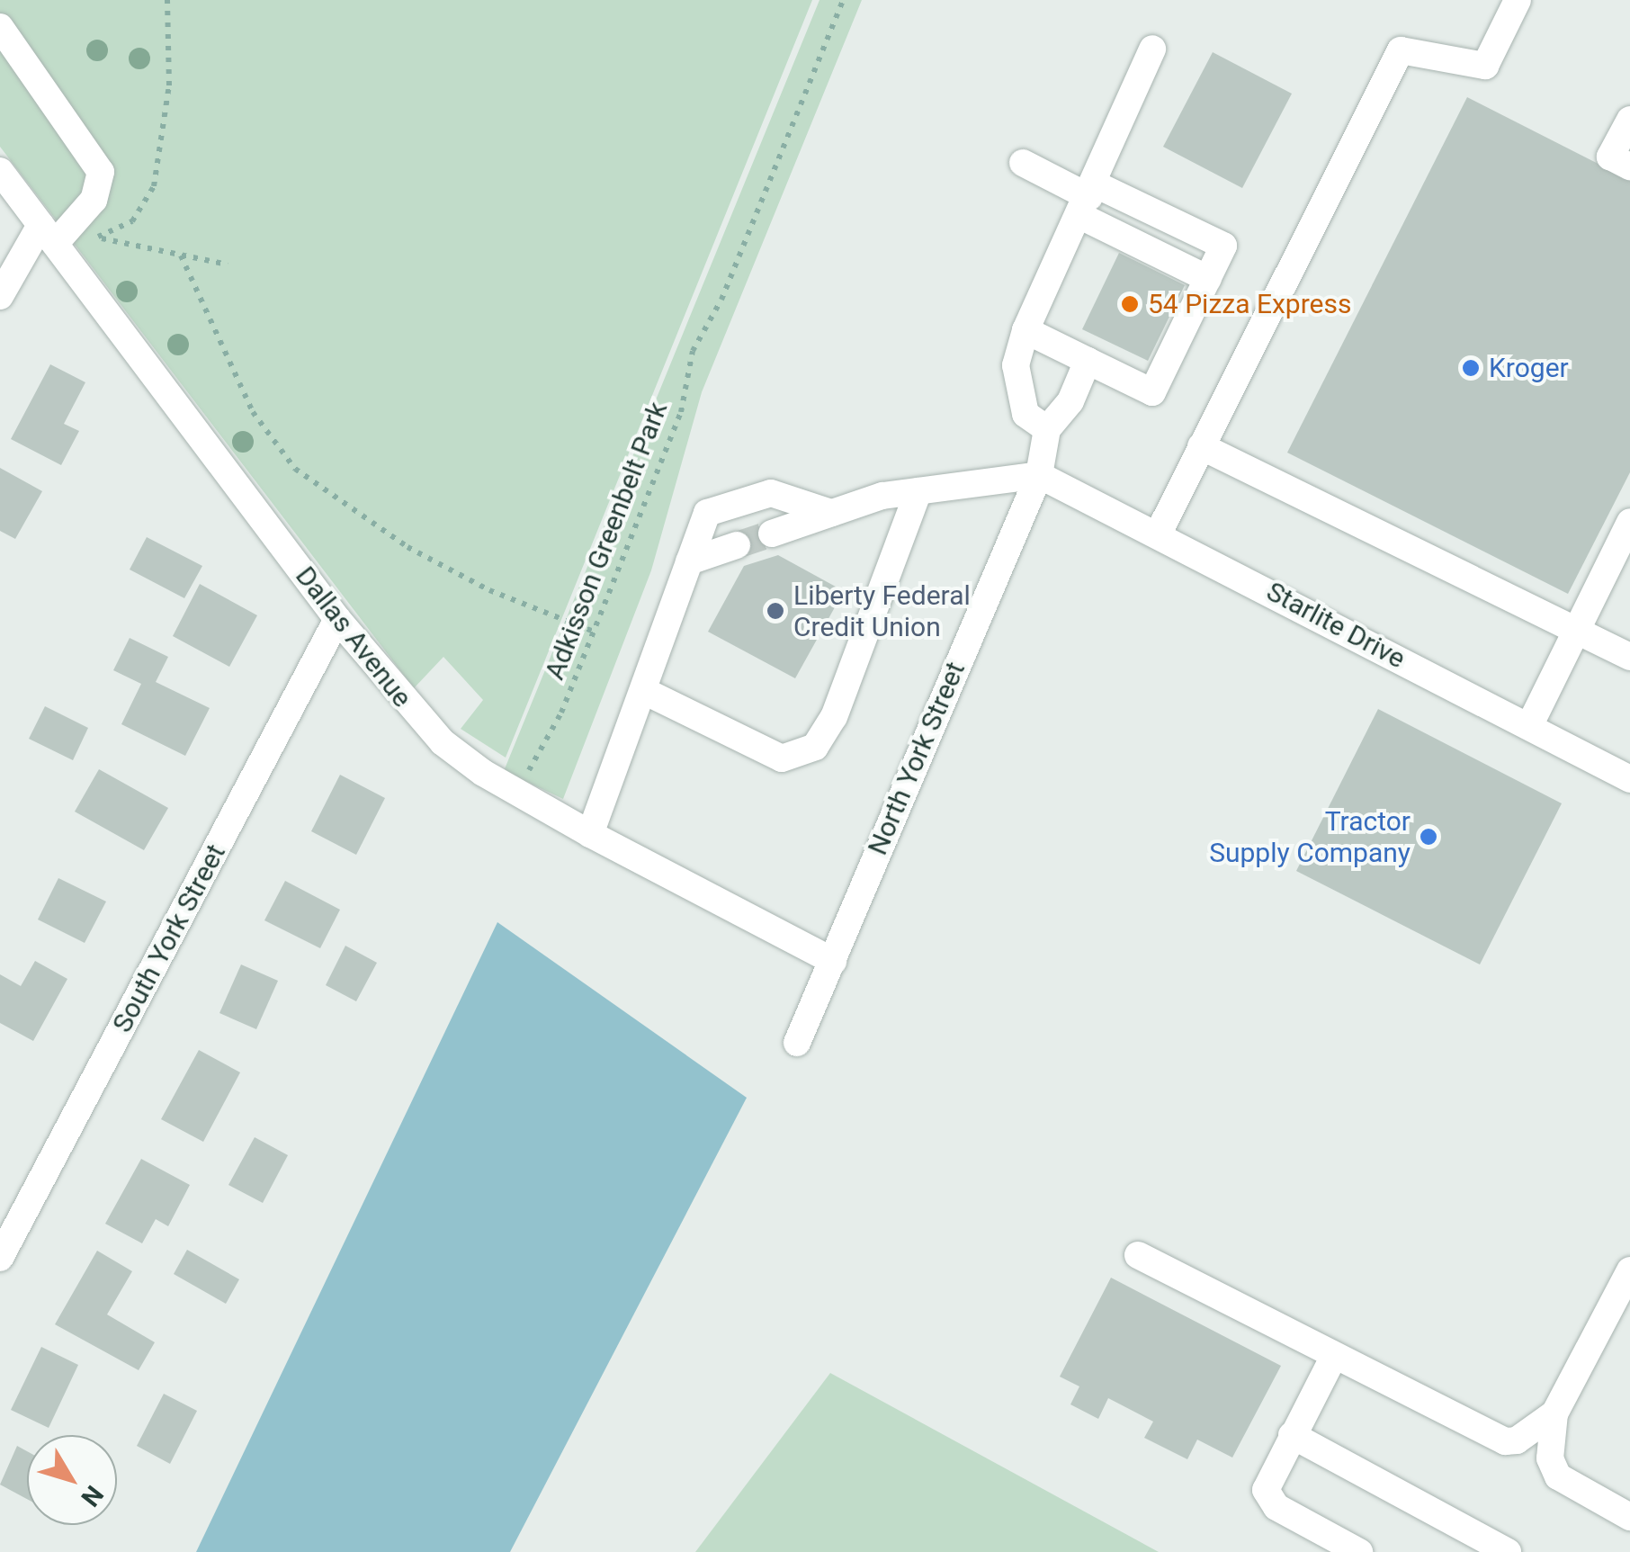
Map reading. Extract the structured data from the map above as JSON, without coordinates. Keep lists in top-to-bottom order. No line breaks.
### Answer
{"streets":{"street":["Starlite Drive","Dallas Avenue","North York Street","South York Street"],"path":["Adkisson Greenbelt Park"]},"crossings":[["Adkisson Greenbelt Park","Dallas Avenue"],["Starlite Drive","North York Street"],["Dallas Avenue","North York Street"],["Dallas Avenue","South York Street"]],"places":["54 Pizza Express","Kroger","Liberty Federal Credit Union","Tractor Supply Company"],"north":"bottom right"}
